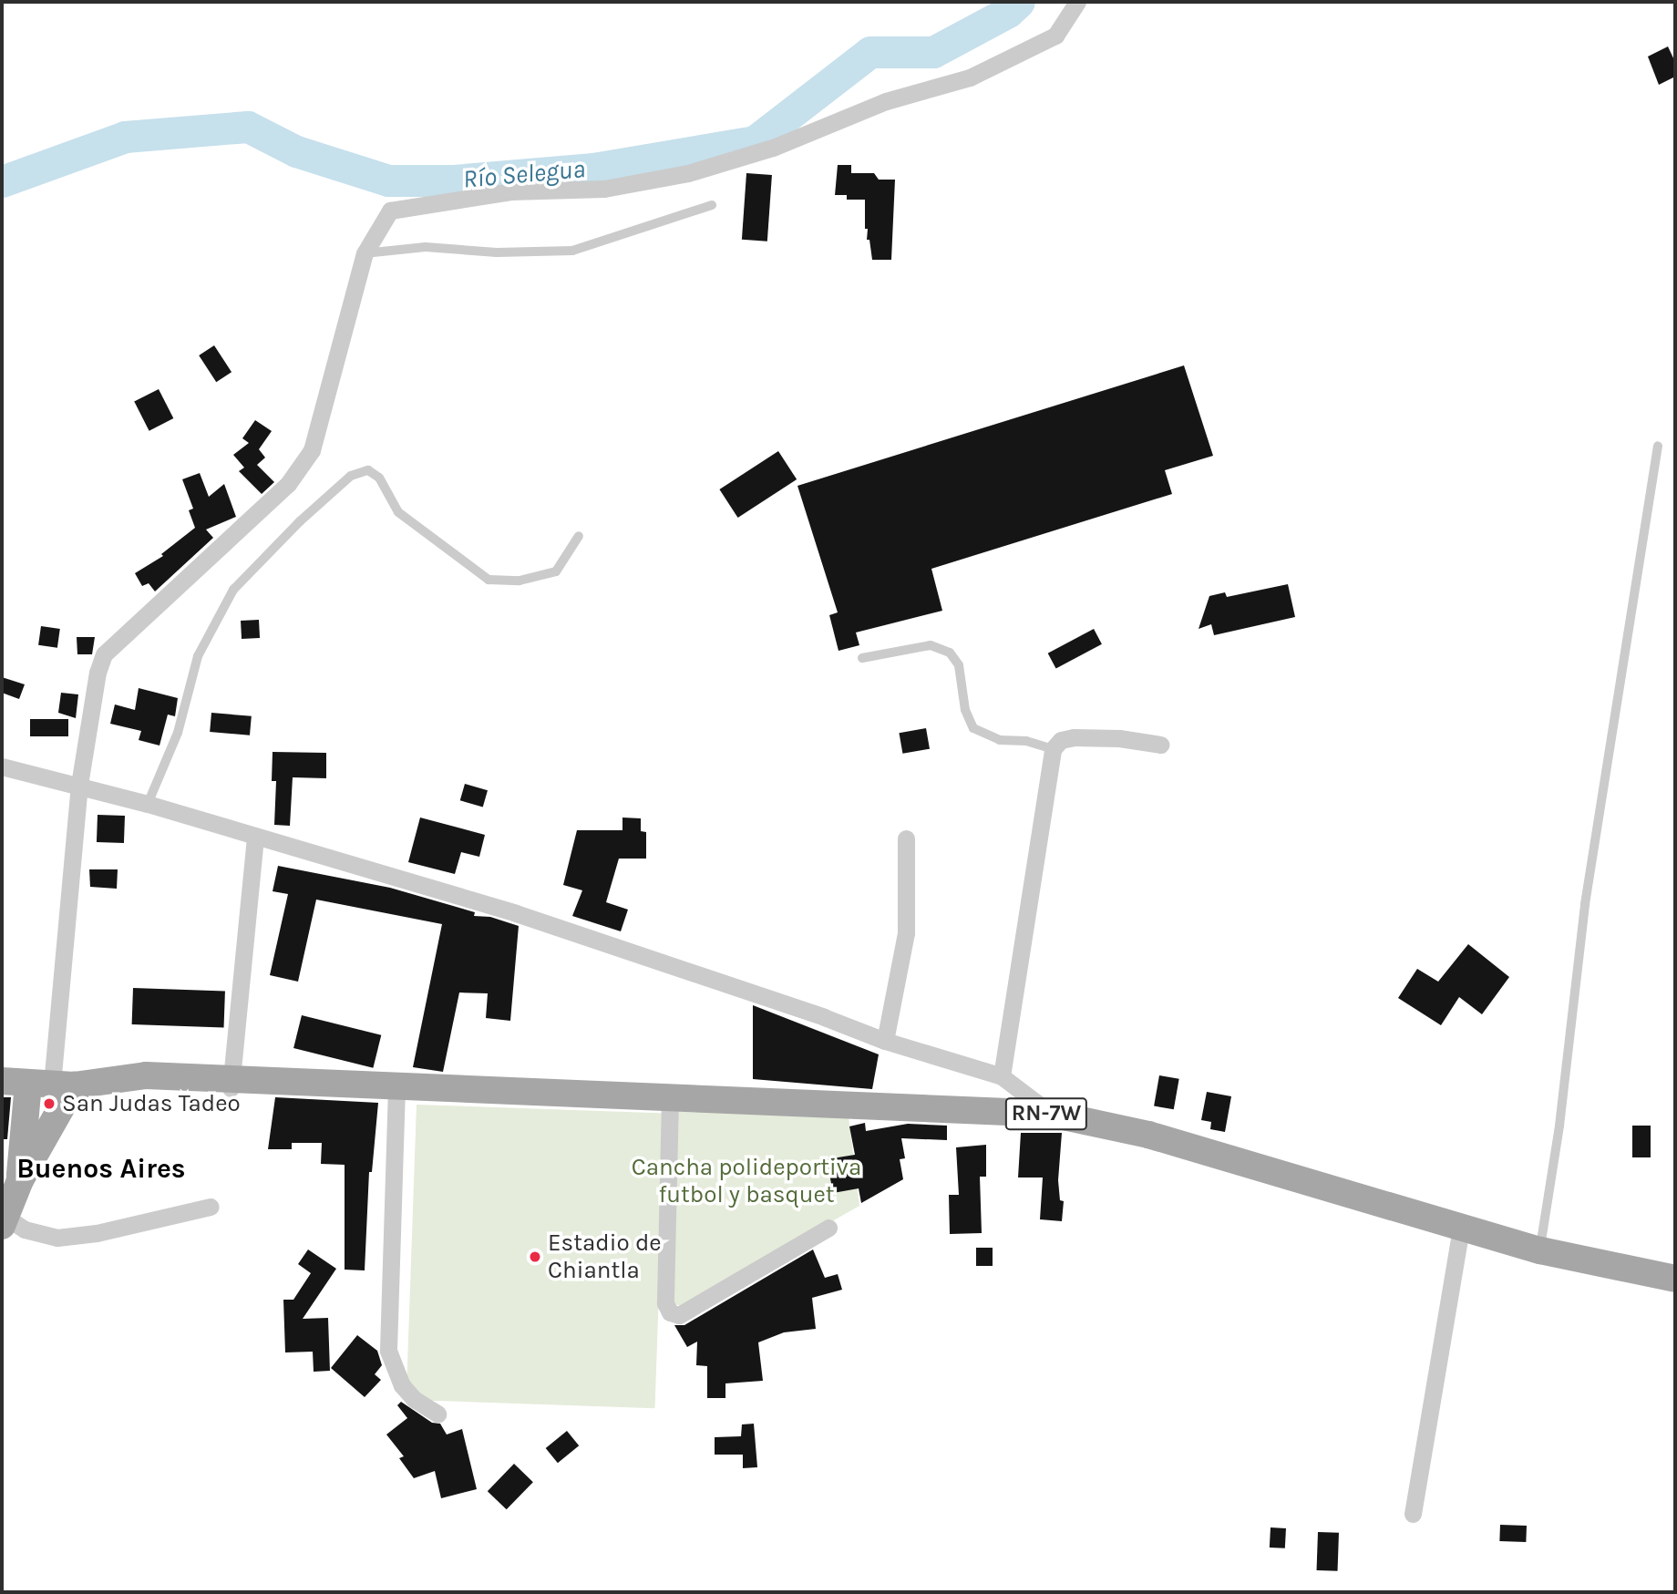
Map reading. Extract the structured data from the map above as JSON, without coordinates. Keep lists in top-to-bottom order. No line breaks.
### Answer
{"streets":{"main road":["RN-7W"]},"districts":["Buenos Aires"],"water":["Río Selegua"],"parks":["Cancha polideportiva futbol y basquet"],"places":["San Judas Tadeo","Estadio de Chiantla"]}
